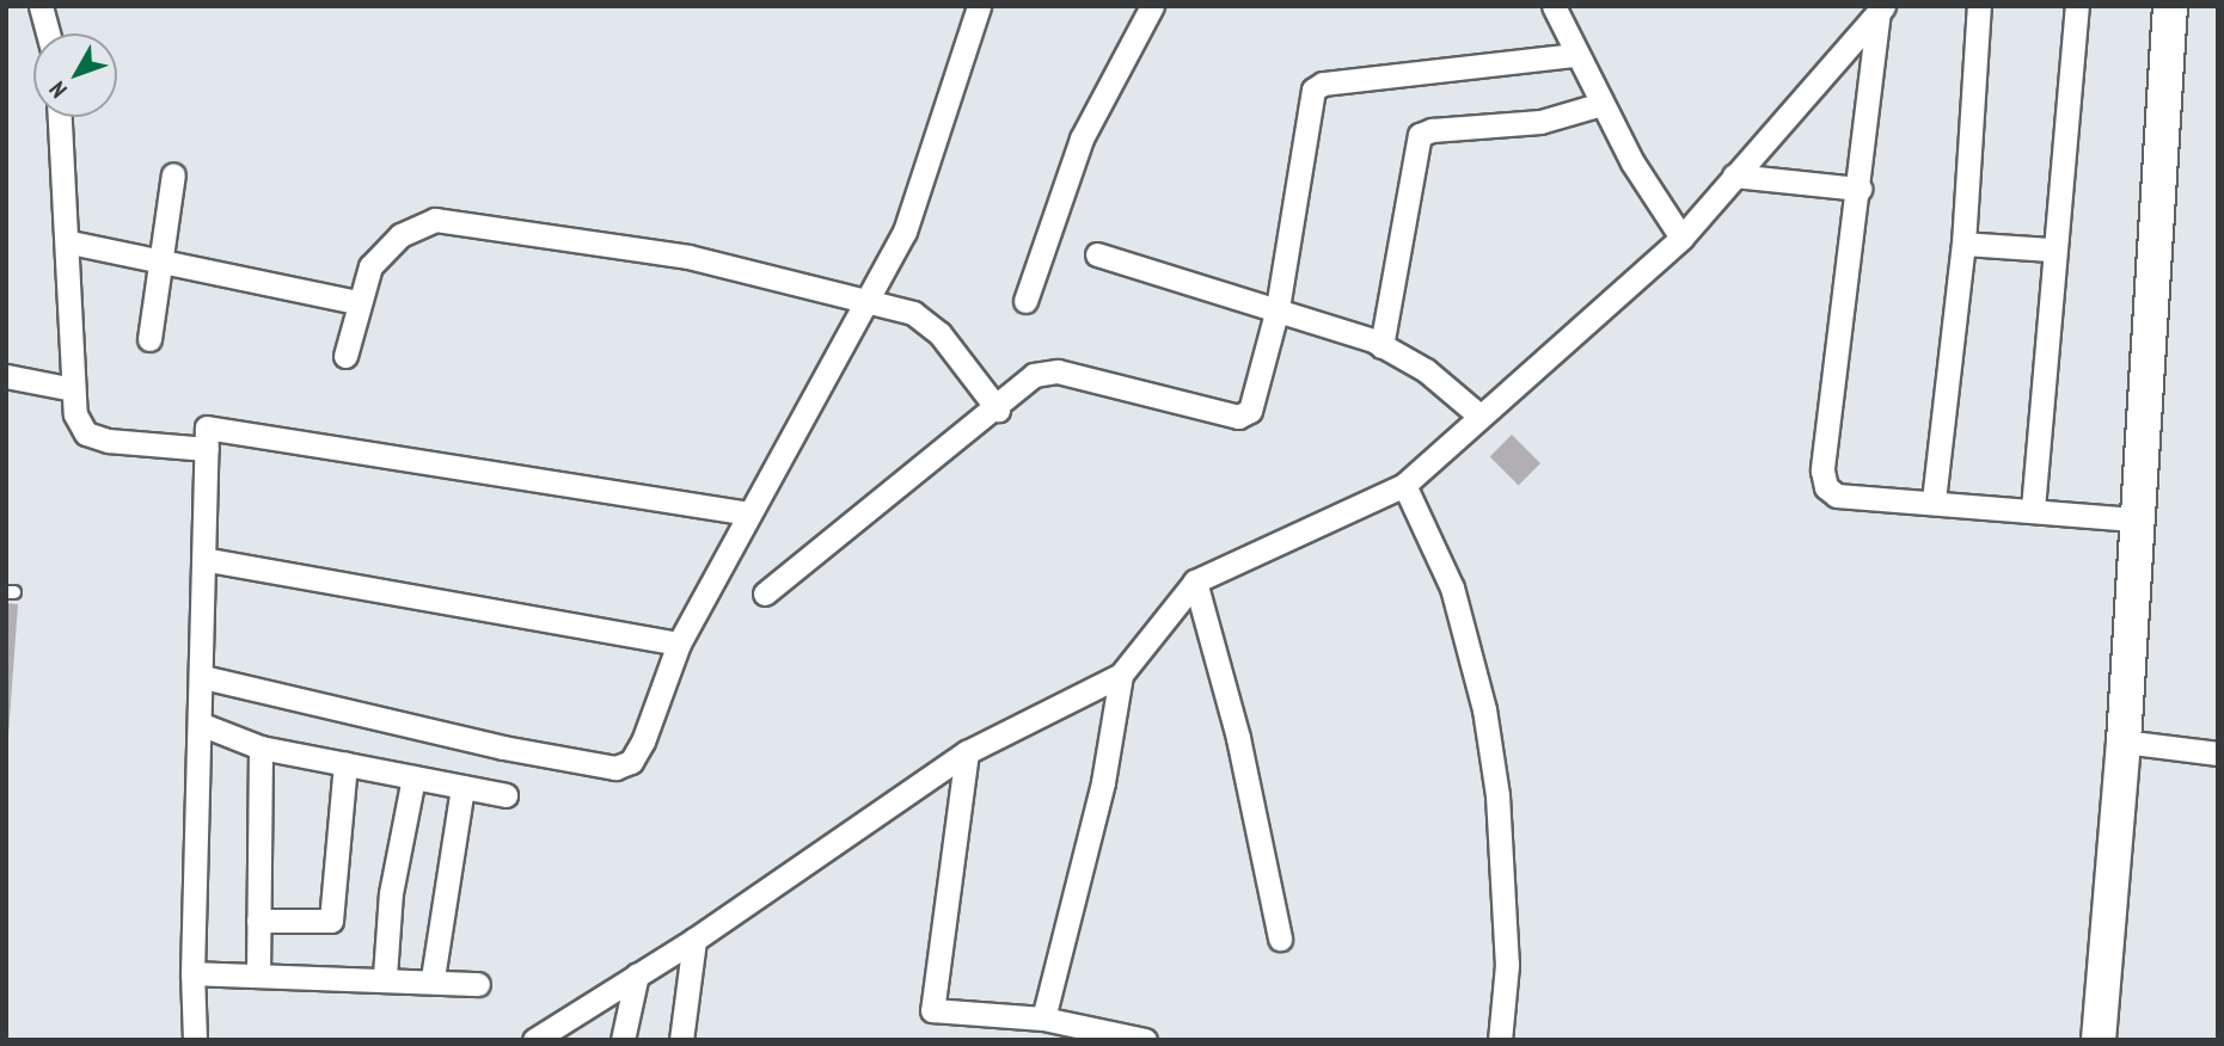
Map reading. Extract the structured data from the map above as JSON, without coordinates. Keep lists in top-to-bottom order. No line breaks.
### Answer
{"north":"bottom left"}
